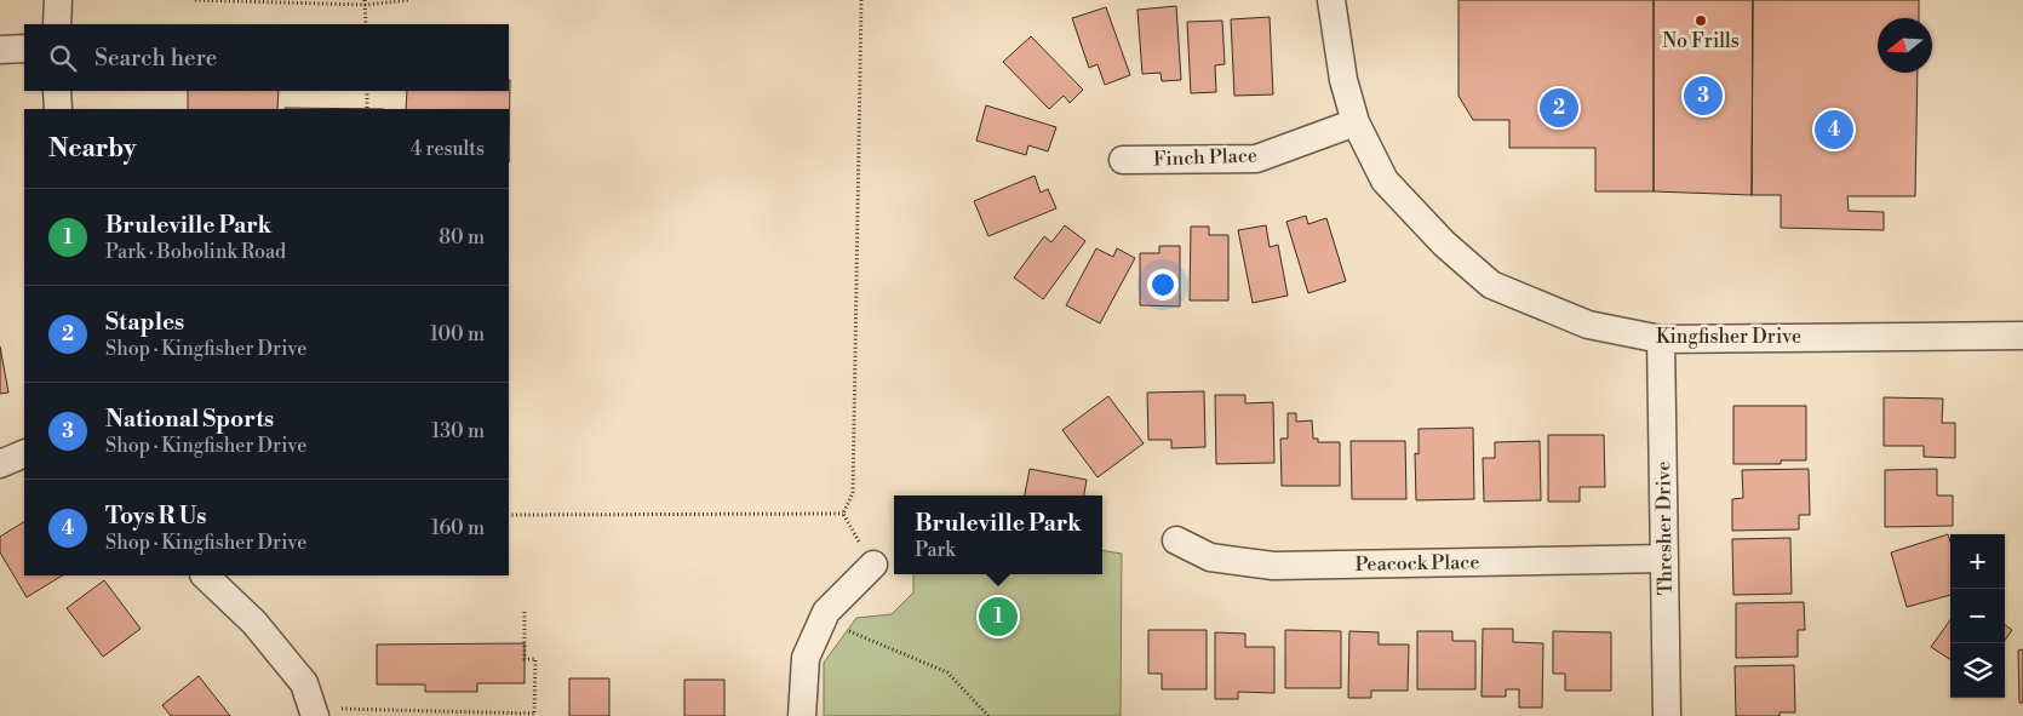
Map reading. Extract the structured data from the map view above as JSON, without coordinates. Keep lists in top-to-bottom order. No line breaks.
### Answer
{"streets":{"street":["Finch Place","Kingfisher Drive","Thresher Drive","Peacock Place"]},"crossings":[["Finch Place","Kingfisher Drive"],["Kingfisher Drive","Thresher Drive"],["Thresher Drive","Peacock Place"]],"places":["No Frills"],"north":"left","page":{"search":"Search here","pins":["3","2","4","1"],"heading":["Nearby","4 results"],"list":[{"mark":"1","name":"Bruleville Park","note":"Park · Bobolink Road","value":"80 m"},{"mark":"2","name":"Staples","note":"Shop · Kingfisher Drive","value":"100 m"},{"mark":"3","name":"National Sports","note":"Shop · Kingfisher Drive","value":"130 m"},{"mark":"4","name":"Toys R Us","note":"Shop · Kingfisher Drive","value":"160 m"}],"popup":["Bruleville Park","Park"],"map_buttons":["+","−"]}}
